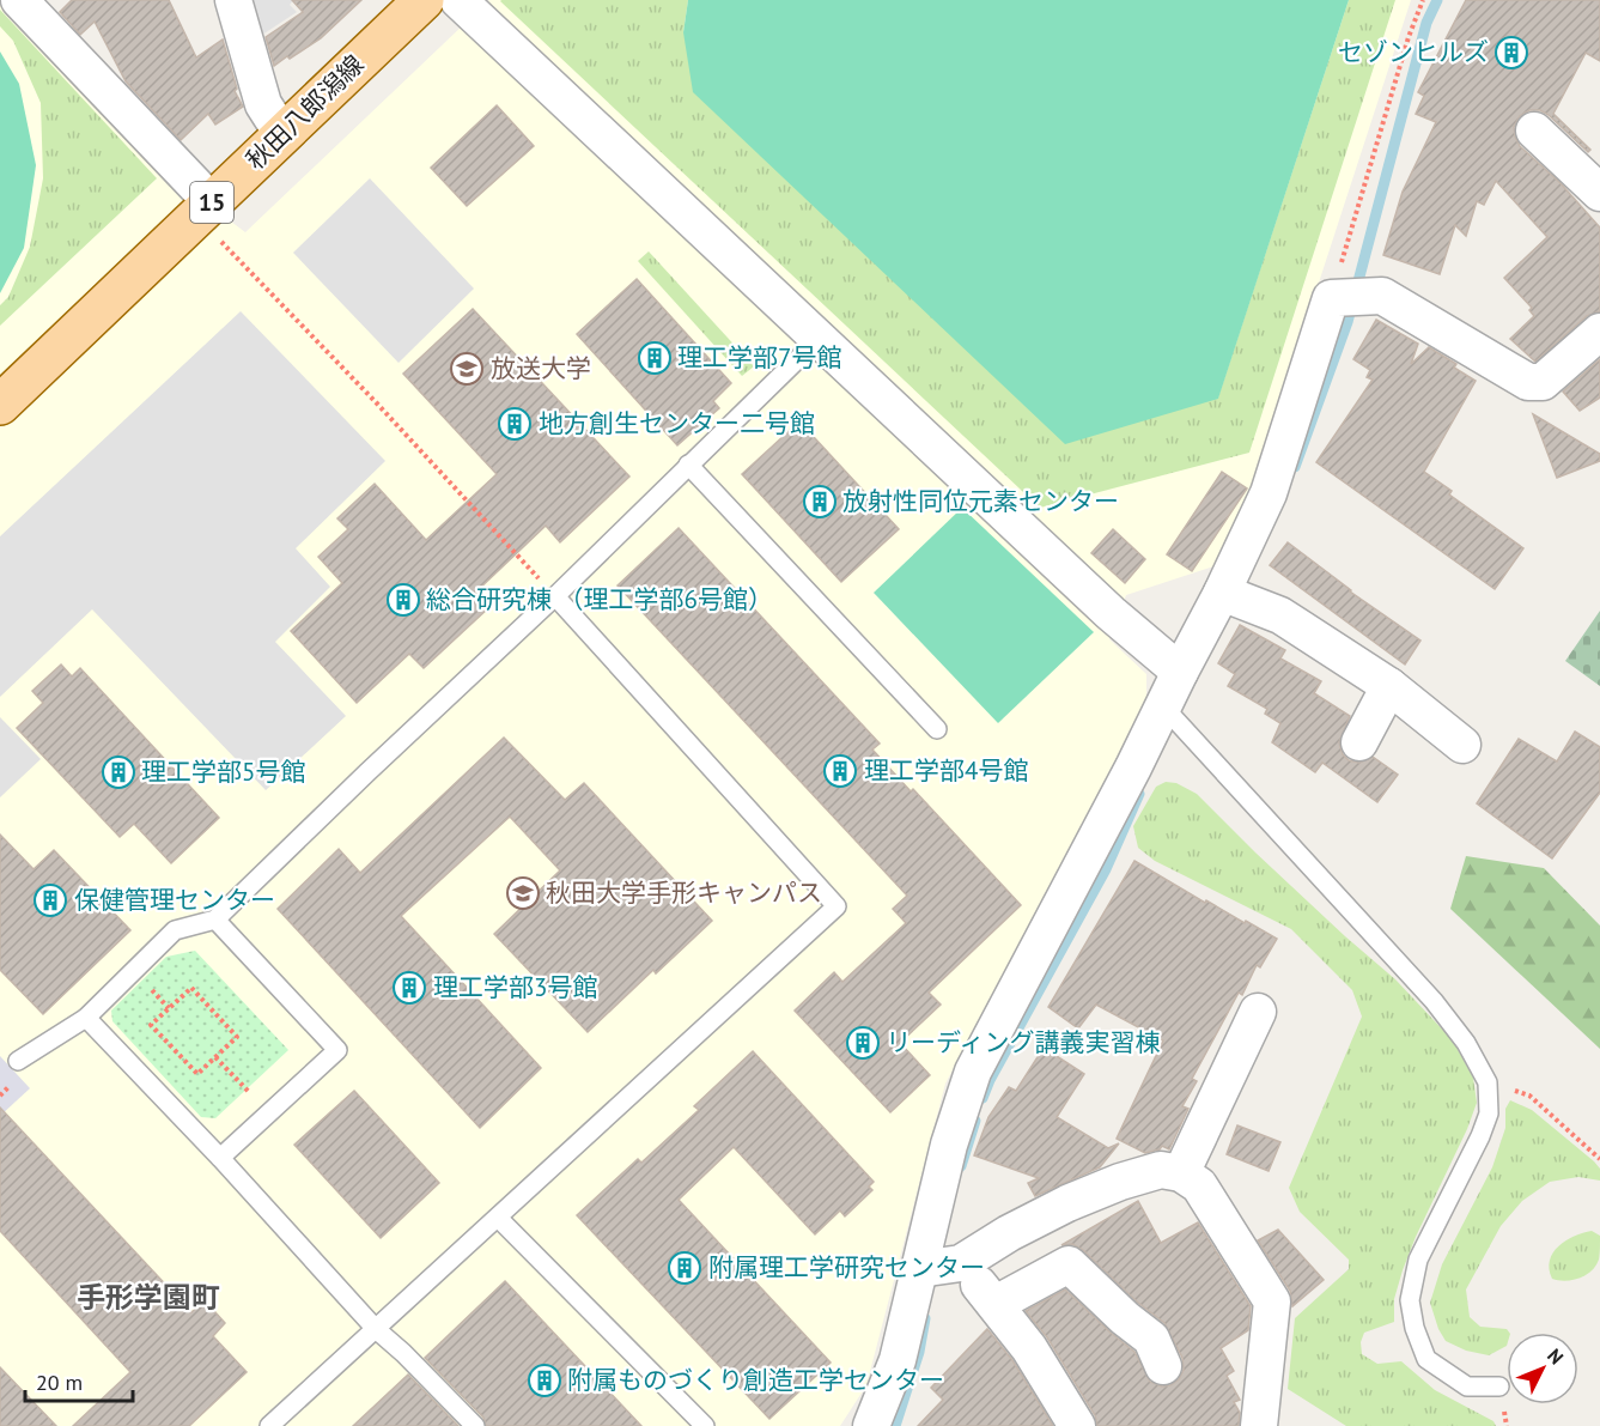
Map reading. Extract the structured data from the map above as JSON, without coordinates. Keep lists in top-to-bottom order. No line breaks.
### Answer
{"streets":{"main road":["秋田八郎潟線","15"]},"districts":["手形学園町"],"places":{"building":["セゾンヒルズ","理工学部7号館","地方創生センター二号館","放射性同位元素センター","総合研究棟 （理工学部6号館）","理工学部4号館","理工学部5号館","保健管理センター","理工学部3号館","リーディング講義実習棟","附属理工学研究センター","附属ものづくり創造工学センター"],"school or university":["放送大学","秋田大学手形キャンパス"]},"scale_bar":"20 m","north":"top right"}
